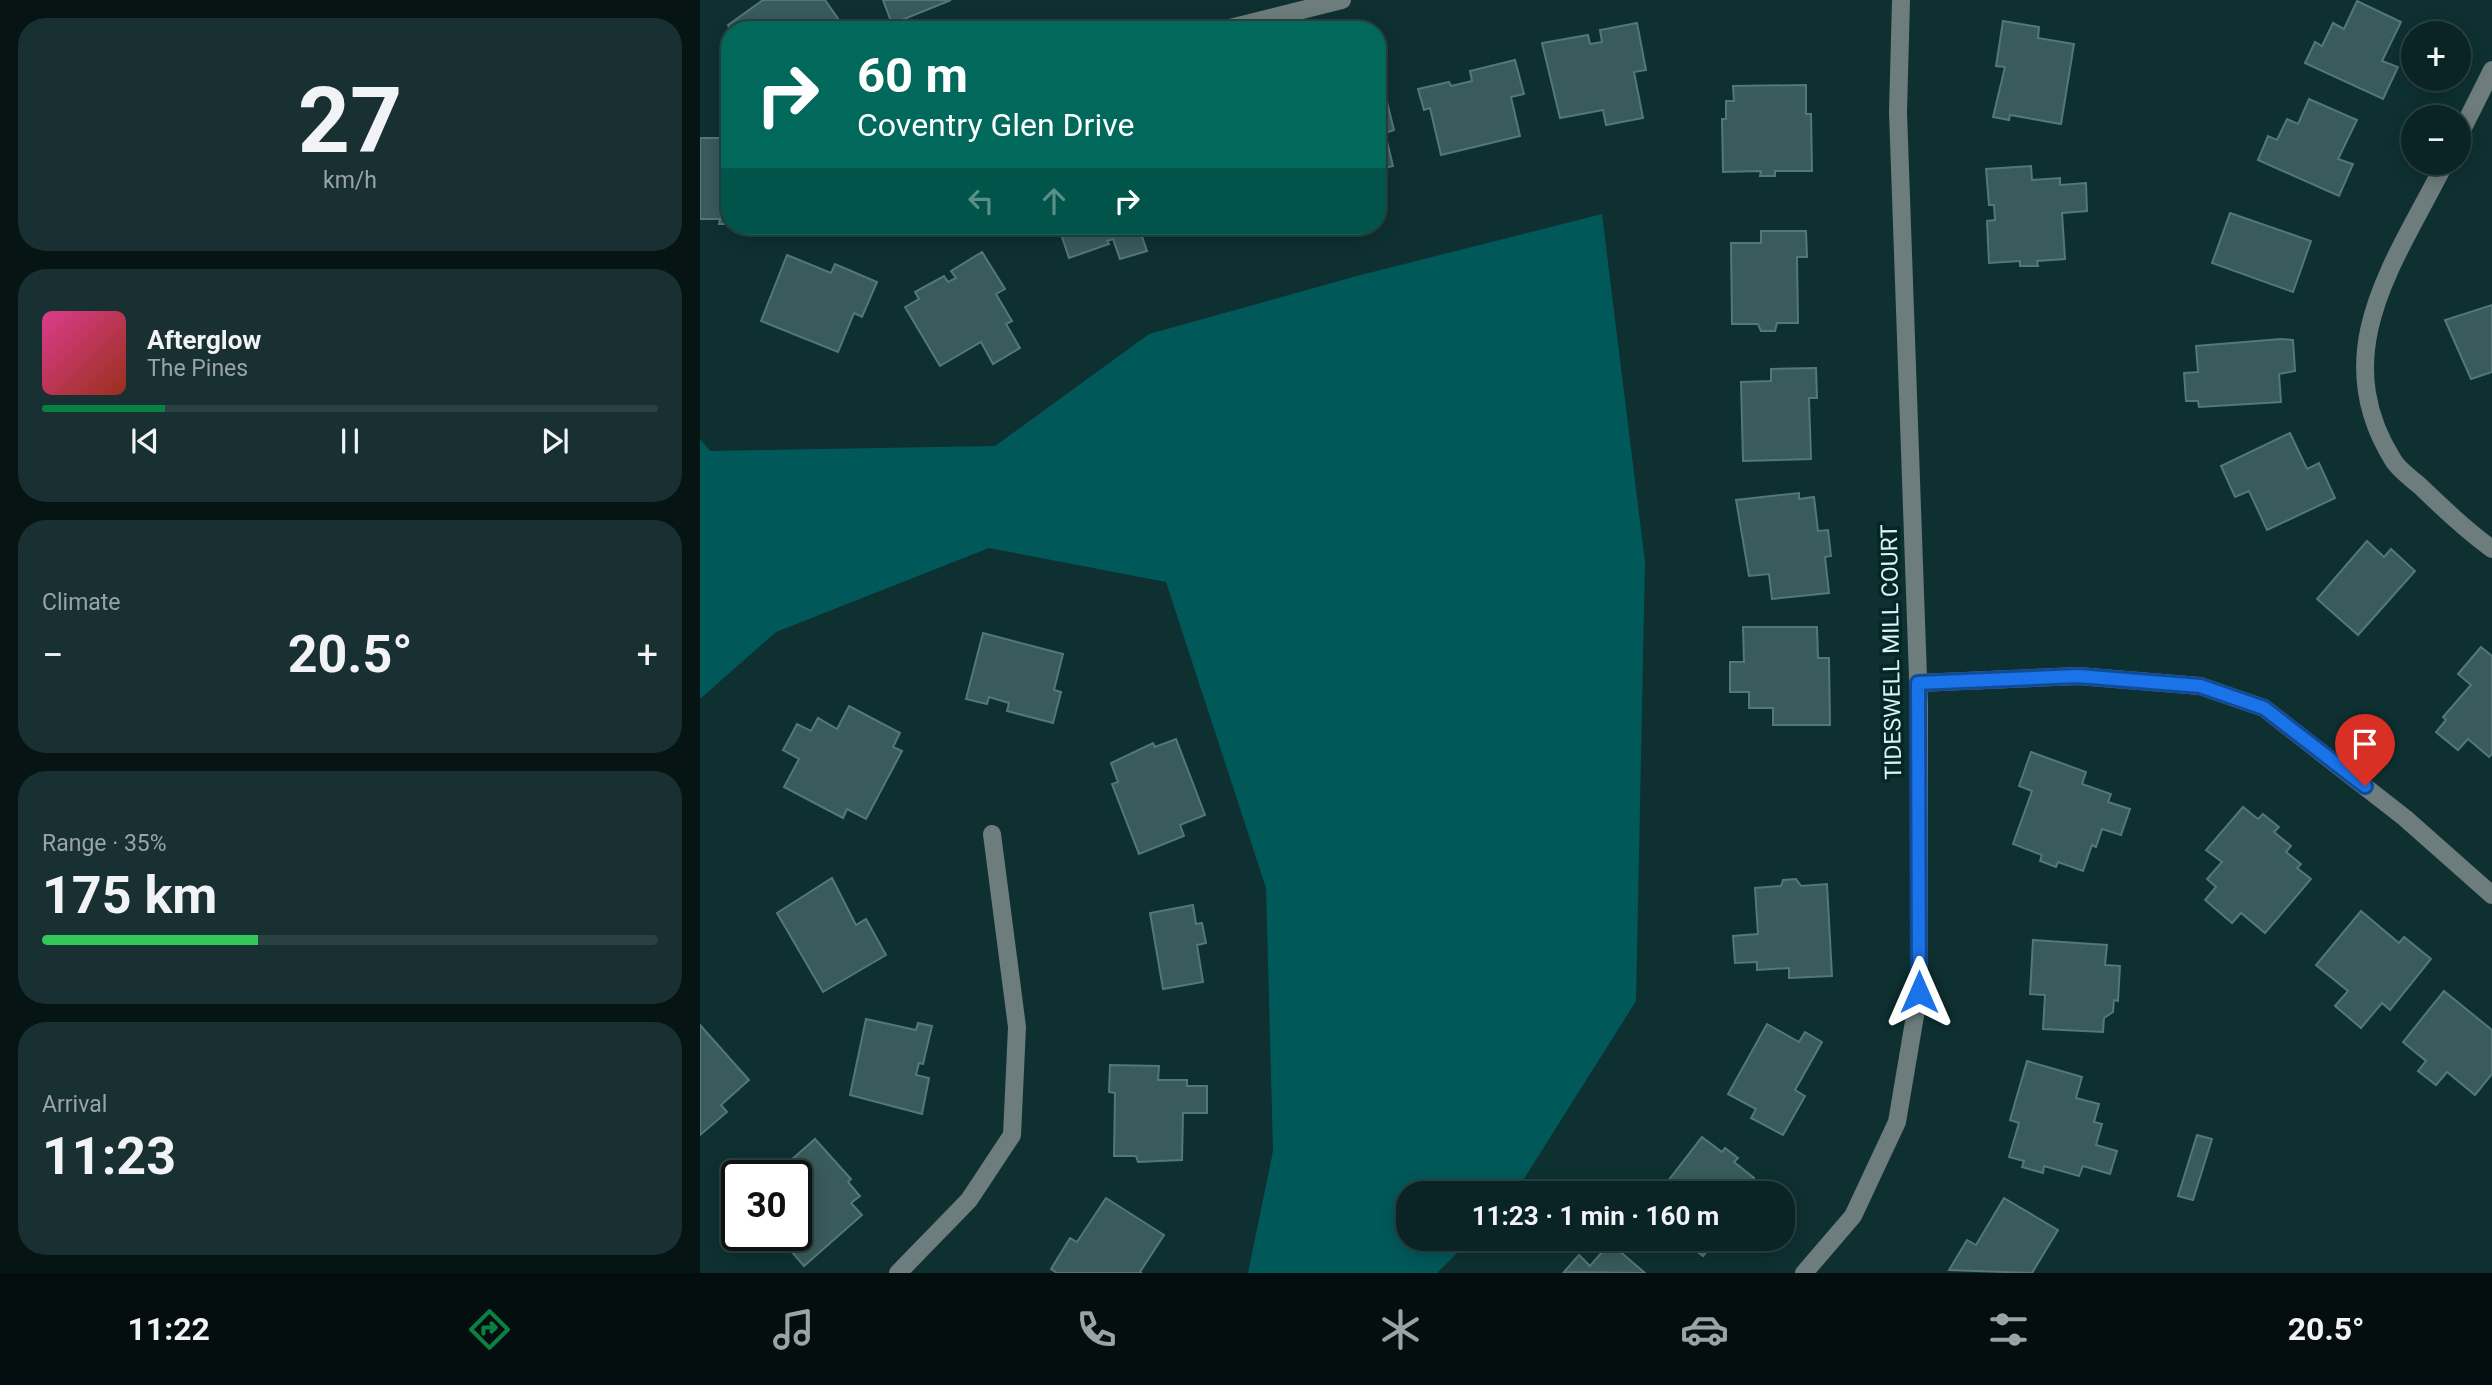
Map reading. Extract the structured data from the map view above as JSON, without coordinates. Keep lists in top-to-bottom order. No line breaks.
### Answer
{"streets":{"street":["TIDESWELL MILL COURT"]},"page":{"tile":[["27","km/h"],"Climate",["Range · 35%","175 km"],["Arrival","11:23"]],"map_buttons":["+","−"],"turn":["60 m","Coventry Glen Drive"],"song":["Afterglow","The Pines"],"heat":["−","20.5°","+"],"limit":"30","trip":"11:23 · 1 min · 160 m","tabs":["11:22","20.5°"]}}
